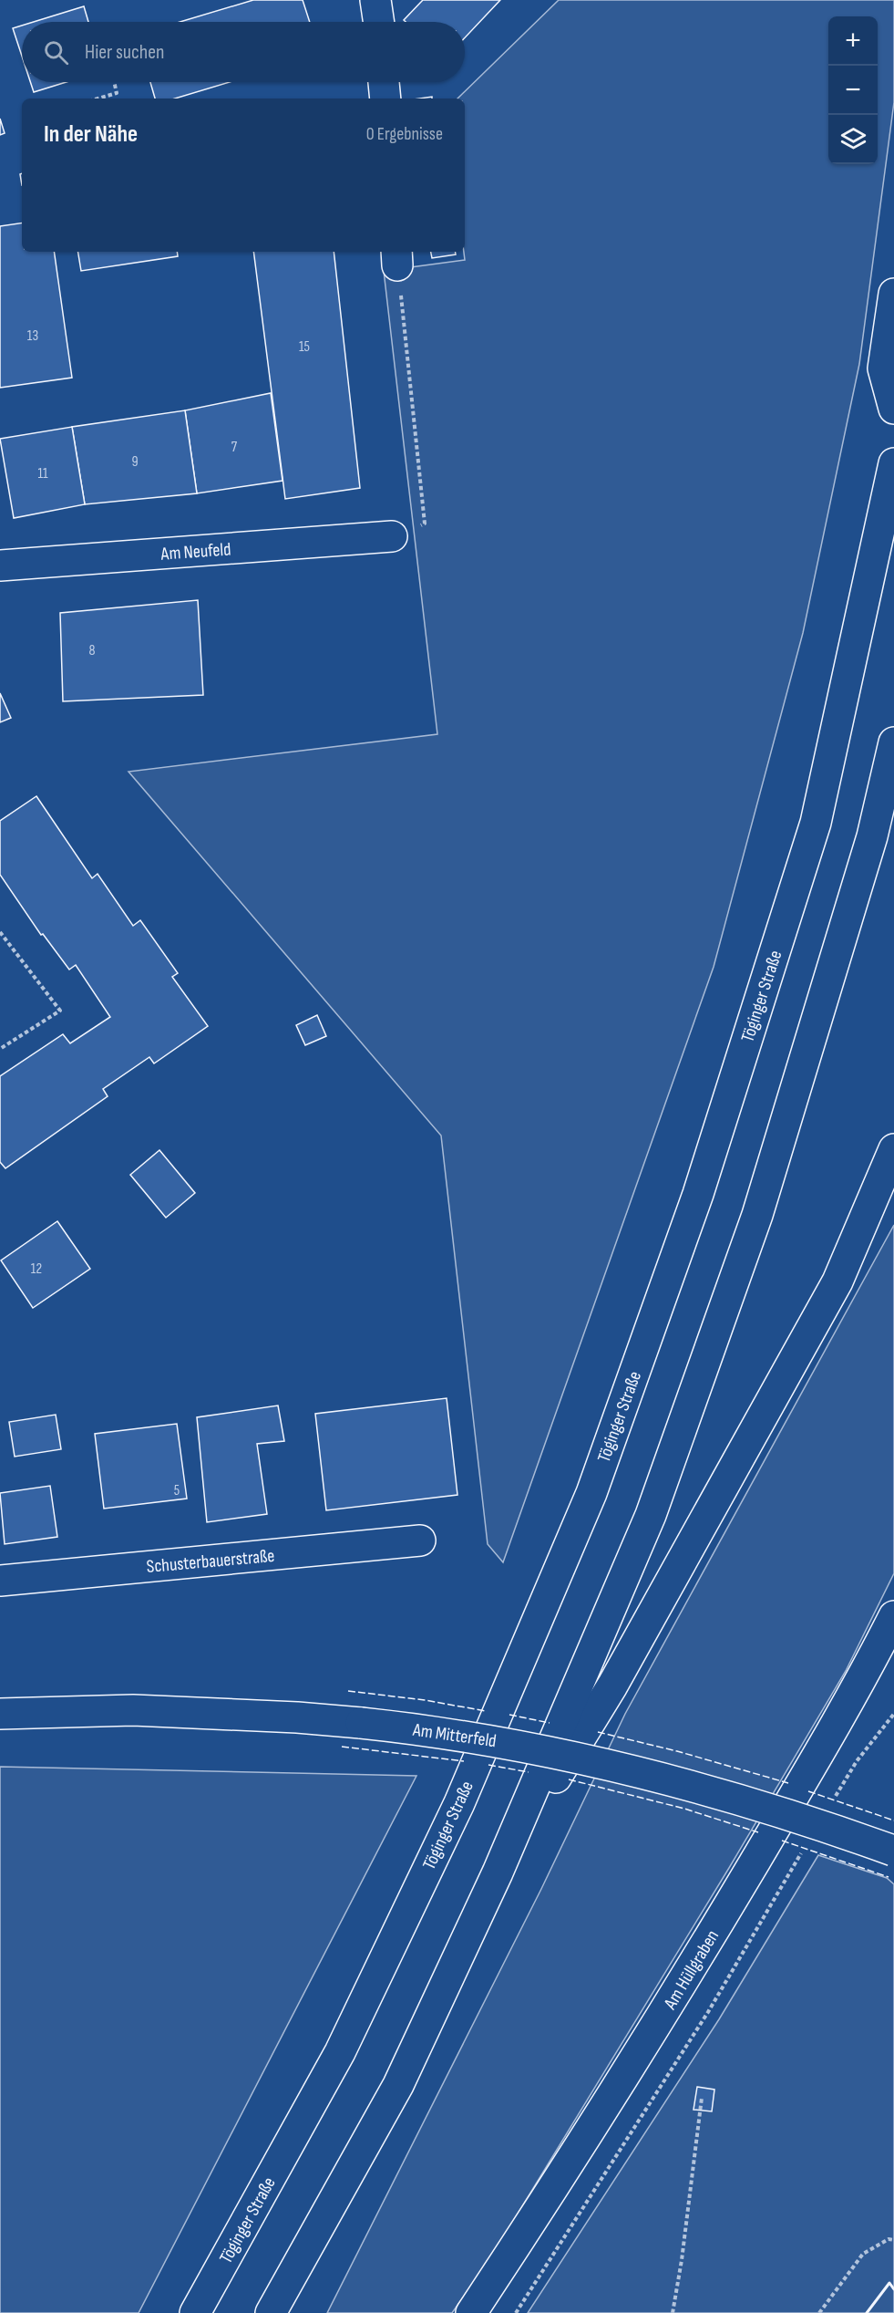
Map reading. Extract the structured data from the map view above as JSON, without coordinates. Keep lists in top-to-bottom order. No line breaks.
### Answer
{"streets":{"main road":["Am Neufeld","Töginger Straße","Schusterbauerstraße","Am Mitterfeld","Am Hüllgraben"]},"house_numbers":["13","15","7","9","11","8","12","5"],"page":{"map_buttons":["+","−"],"search":"Hier suchen","heading":["In der Nähe","0 Ergebnisse"]}}
